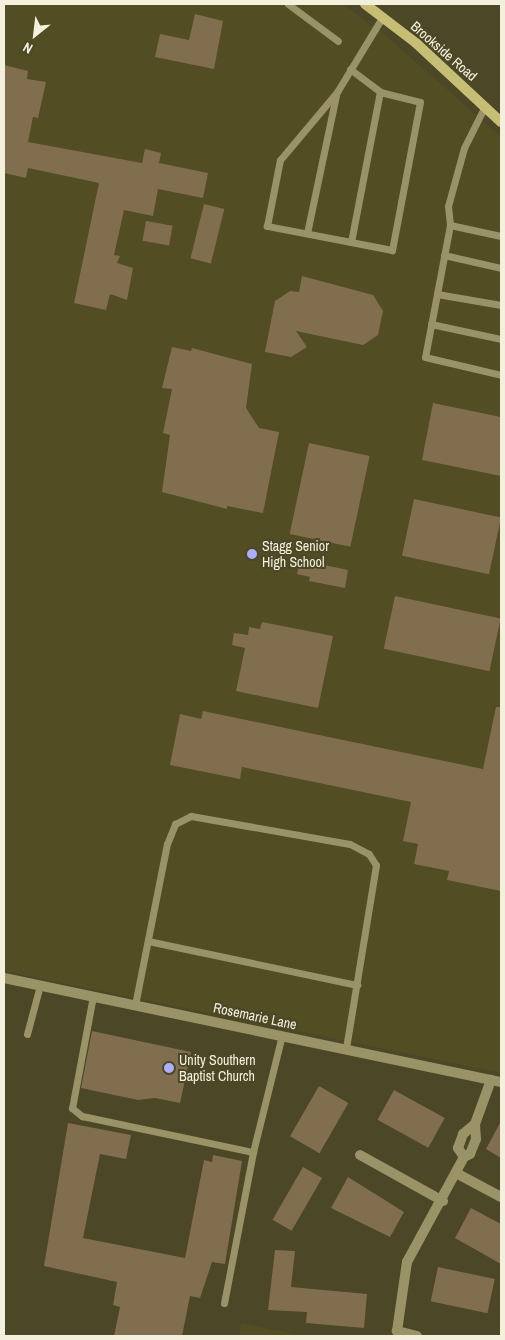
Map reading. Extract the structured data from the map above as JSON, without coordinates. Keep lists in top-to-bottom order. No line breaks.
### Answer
{"streets":{"street":["Brookside Road","Rosemarie Lane"]},"places":["Stagg Senior High School","Unity Southern Baptist Church"],"north":"bottom left"}
